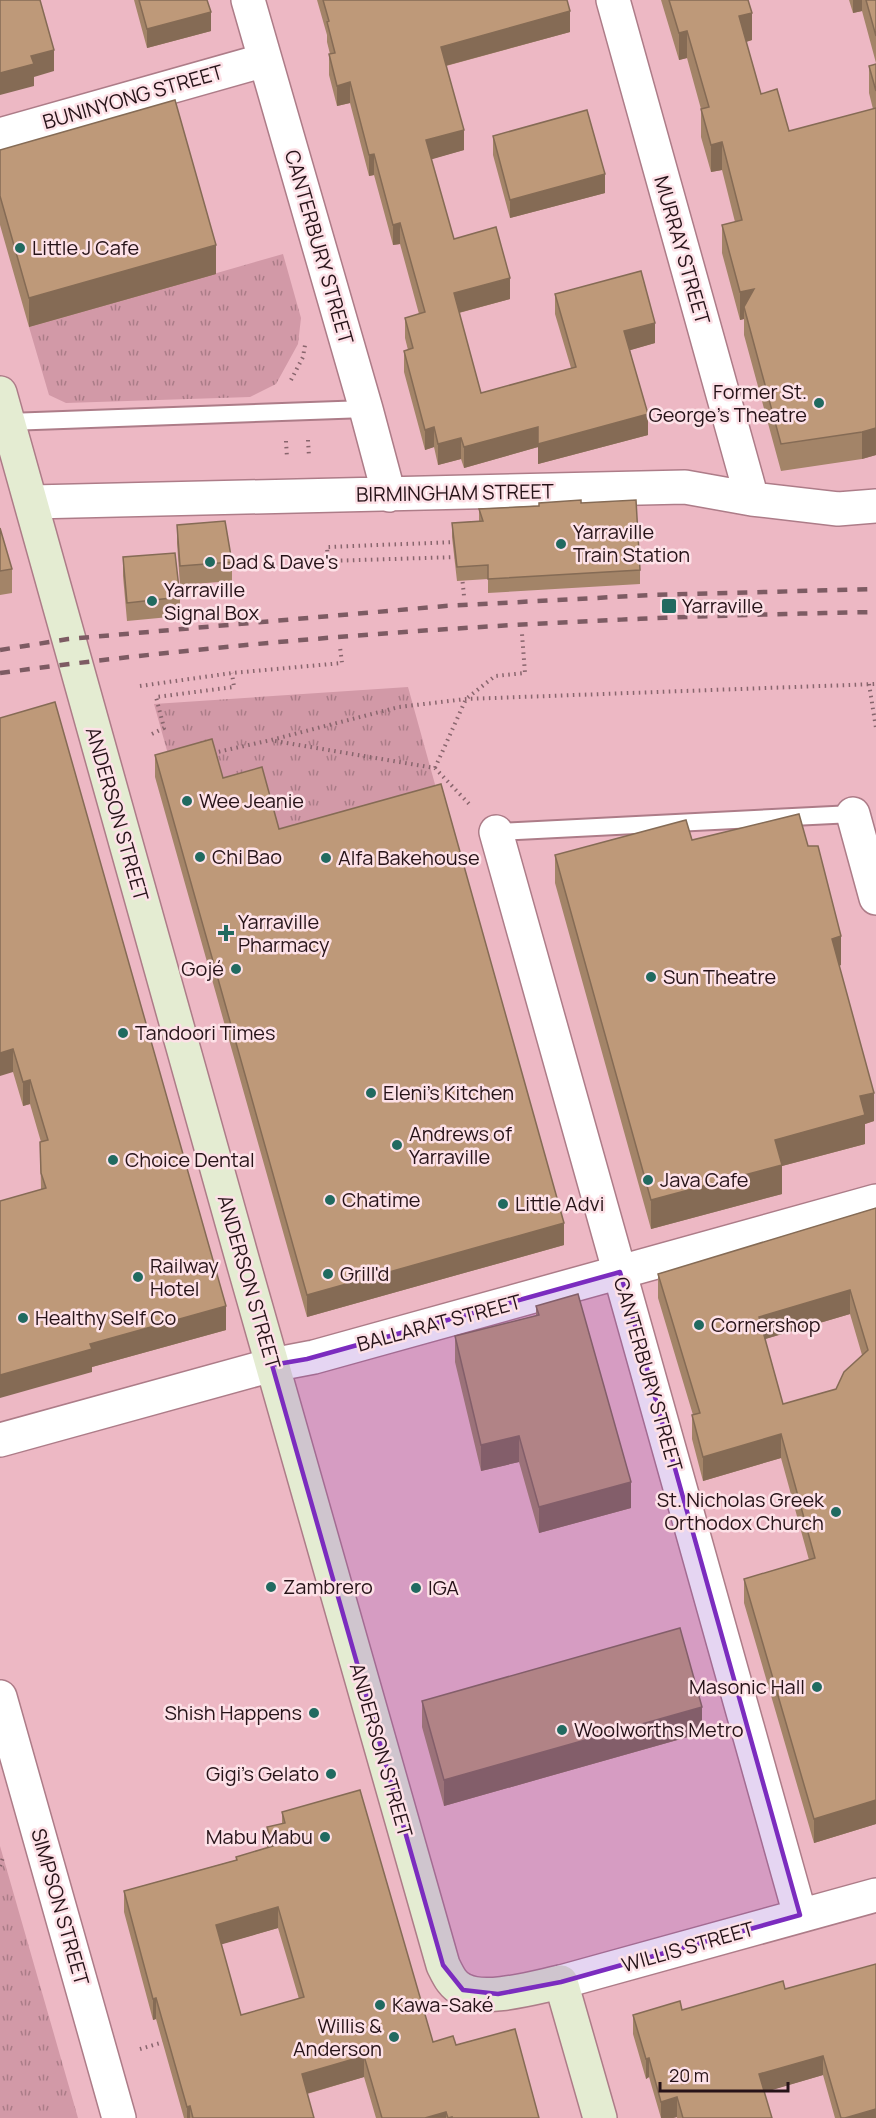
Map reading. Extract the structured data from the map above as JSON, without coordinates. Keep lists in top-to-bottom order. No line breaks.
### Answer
{"streets":{"street":["BUNINYONG STREET","CANTERBURY STREET","MURRAY STREET","BIRMINGHAM STREET","ANDERSON STREET","BALLARAT STREET","SIMPSON STREET","WILLIS STREET"]},"crossings":[["BUNINYONG STREET","CANTERBURY STREET"],["CANTERBURY STREET","BIRMINGHAM STREET"],["CANTERBURY STREET","BALLARAT STREET"],["CANTERBURY STREET","WILLIS STREET"],["MURRAY STREET","BIRMINGHAM STREET"],["BIRMINGHAM STREET","ANDERSON STREET"],["ANDERSON STREET","BALLARAT STREET"],["ANDERSON STREET","WILLIS STREET"]],"places":{"other":["Little J Cafe","Former St. George's Theatre","Yarraville Train Station","Dad & Dave's","Yarraville Signal Box","Wee Jeanie","Chi Bao","Alfa Bakehouse","Gojé","Sun Theatre","Tandoori Times","Eleni's Kitchen","Andrews of Yarraville","Choice Dental","Java Cafe","Chatime","Little Advi","Grill'd","Railway Hotel","Healthy Self Co","Cornershop","St. Nicholas Greek Orthodox Church","Zambrero","IGA","Masonic Hall","Shish Happens","Woolworths Metro","Gigi's Gelato","Mabu Mabu","Kawa-Saké","Willis & Anderson"],"transit":["Yarraville"],"health":["Yarraville Pharmacy"]},"scale_bar":"20 m"}
